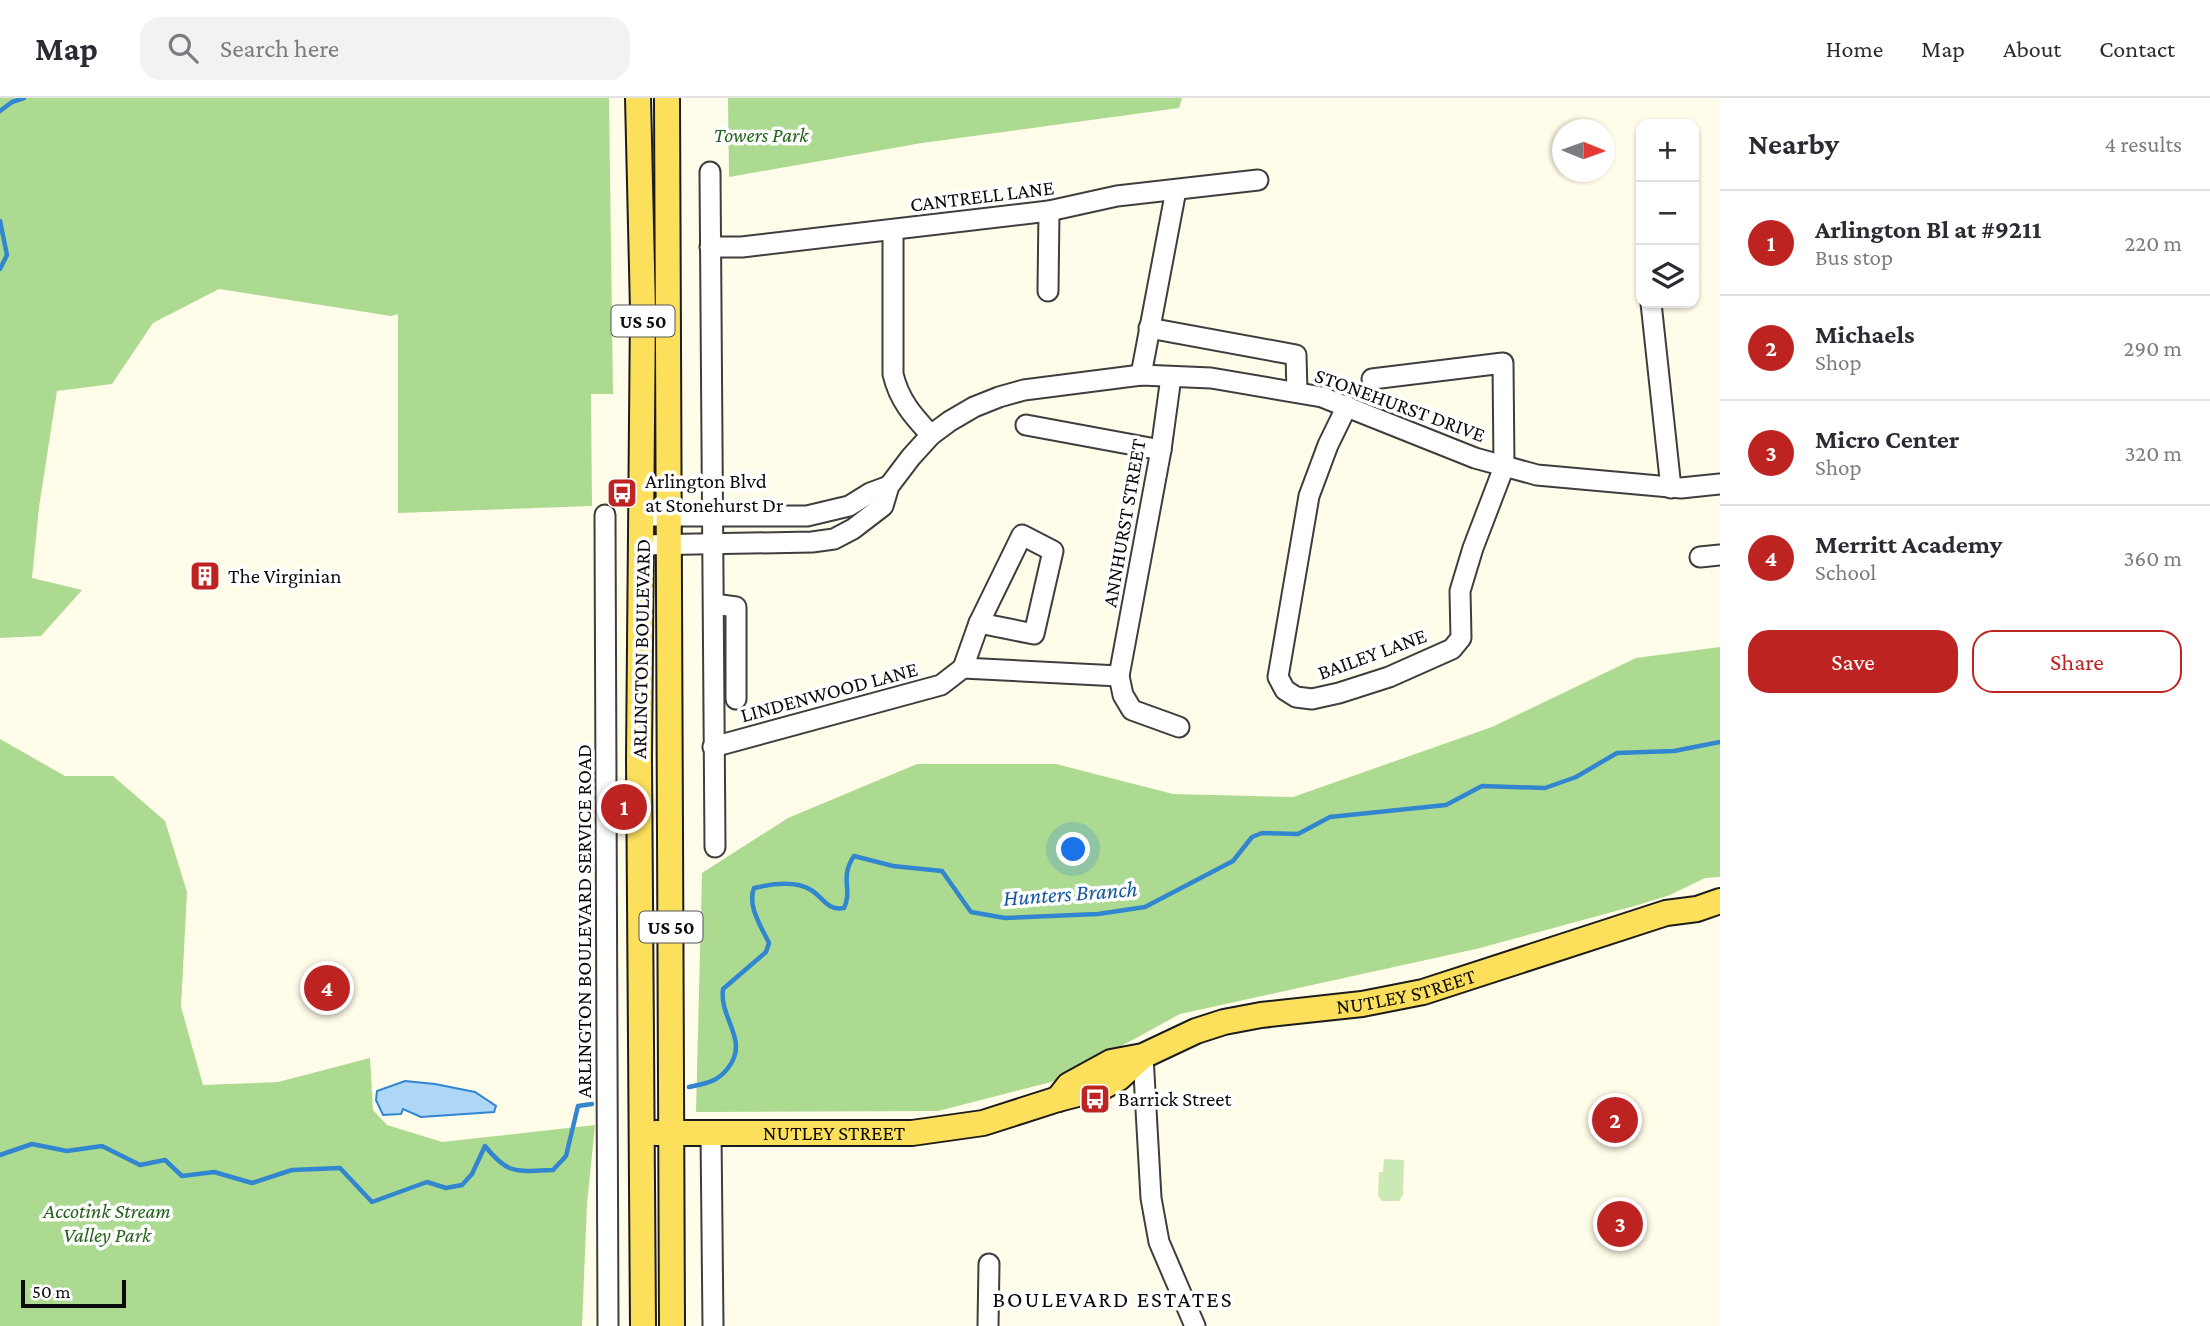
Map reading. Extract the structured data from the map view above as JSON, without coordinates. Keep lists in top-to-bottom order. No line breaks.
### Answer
{"streets":{"main road":["US 50","ARLINGTON BOULEVARD","NUTLEY STREET"],"street":["CANTRELL LANE","STONEHURST DRIVE","ANNHURST STREET","BAILEY LANE","LINDENWOOD LANE","ARLINGTON BOULEVARD SERVICE ROAD"]},"crossings":[["STONEHURST DRIVE","ANNHURST STREET"],["STONEHURST DRIVE","ARLINGTON BOULEVARD"],["STONEHURST DRIVE","BAILEY LANE"],["ARLINGTON BOULEVARD","NUTLEY STREET"],["ARLINGTON BOULEVARD SERVICE ROAD","NUTLEY STREET"]],"districts":["BOULEVARD ESTATES"],"water":["Hunters Branch"],"parks":["Towers Park","Accotink Stream Valley Park"],"places":{"bus stop":["Arlington Blvd at Stonehurst Dr","Barrick Street"],"building":["The Virginian"]},"scale_bar":"50 m","north":"right","page":{"header":"Map","search":"Search here","nav":["Home","Map","About","Contact"],"heading":["Nearby","4 results"],"map_buttons":["+","−"],"list":[{"mark":"1","name":"Arlington Bl at #9211","note":"Bus stop","value":"220 m"},{"mark":"2","name":"Michaels","note":"Shop","value":"290 m"},{"mark":"3","name":"Micro Center","note":"Shop","value":"320 m"},{"mark":"4","name":"Merritt Academy","note":"School","value":"360 m"}],"buttons":["Save","Share"],"pins":["1","4","2","3"],"scale":"50 m"}}
